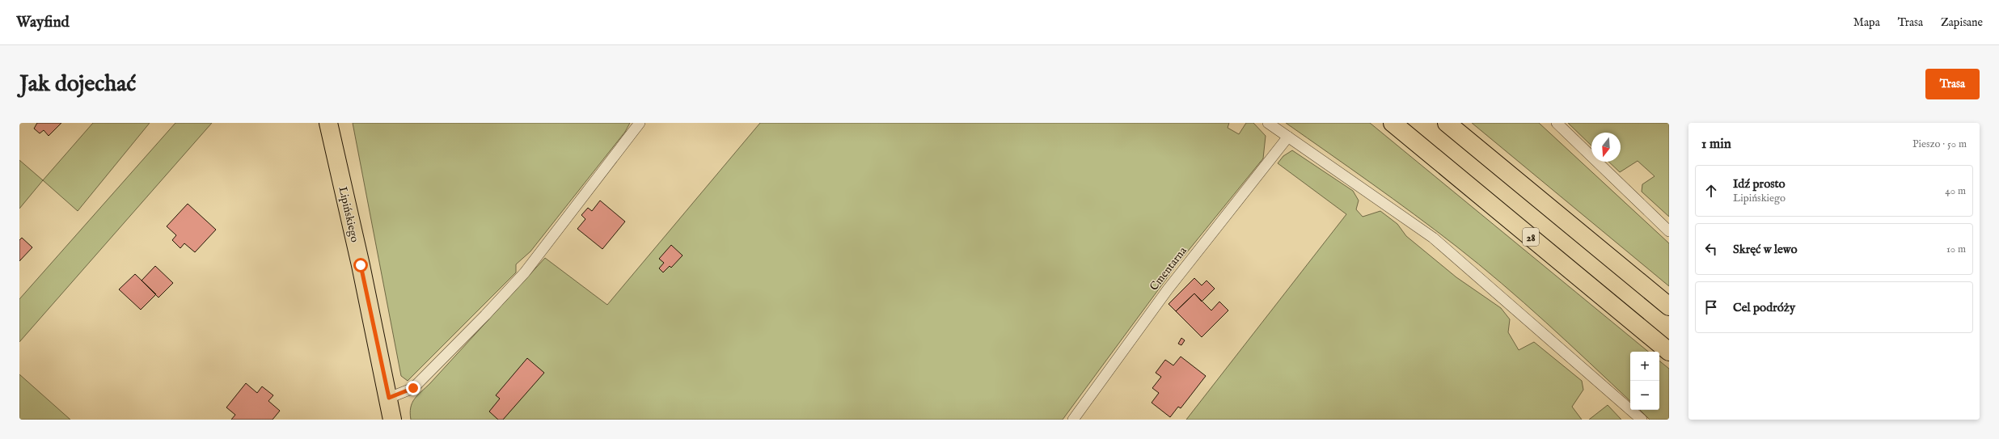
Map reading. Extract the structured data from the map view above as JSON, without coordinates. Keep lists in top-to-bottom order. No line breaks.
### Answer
{"streets":{"main road":["Lipińskiego","28"],"lane":["Cmentarna"]},"north":"bottom","page":{"header":"Wayfind","nav":["Mapa","Trasa","Zapisane"],"buttons":"Trasa","title":"Jak dojechać","heading":["1 min","Pieszo · 50 m"],"list":[["Idź prosto","Lipińskiego","40 m"],["Skręć w lewo","10 m"],"Cel podróży"],"map_buttons":["+","−"]}}
